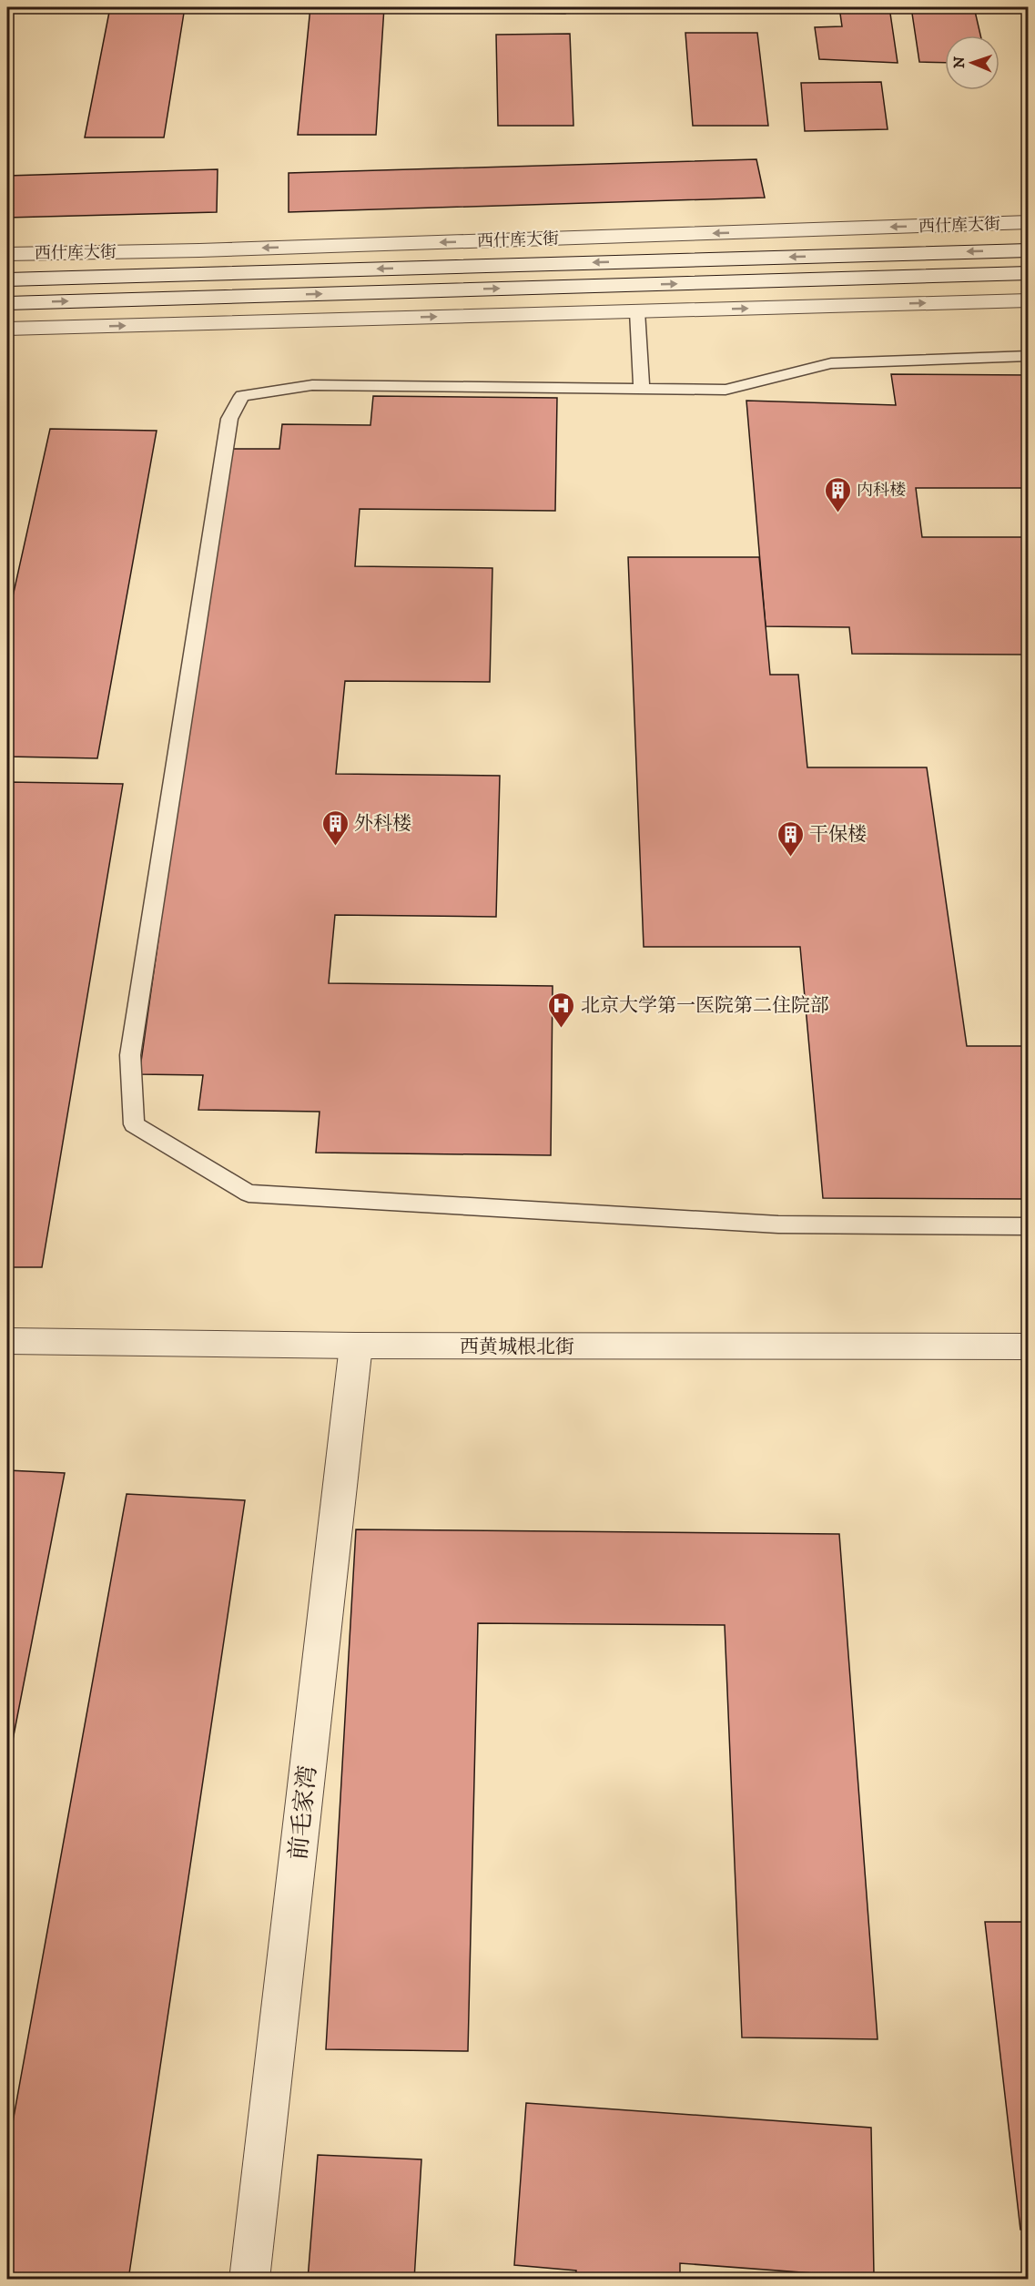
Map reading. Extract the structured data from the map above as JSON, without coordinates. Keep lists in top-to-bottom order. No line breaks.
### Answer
{"streets":{"street":["西什库大街","西黄城根北街","前毛家湾"]},"crossings":[["西黄城根北街","前毛家湾"]],"places":{"building":["内科楼","外科楼","干保楼"],"hospital":["北京大学第一医院第二住院部"]},"north":"left"}
